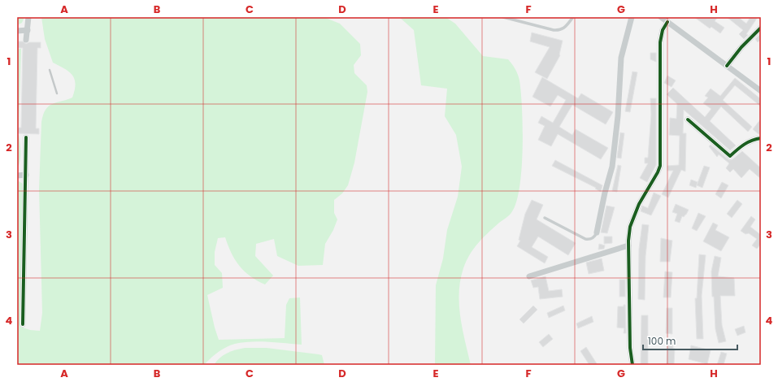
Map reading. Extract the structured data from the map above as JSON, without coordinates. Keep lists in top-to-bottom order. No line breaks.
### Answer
{"scale_bar":"100 m","grid":{"columns":["A","B","C","D","E","F","G","H"],"rows":["1","2","3","4"]}}
